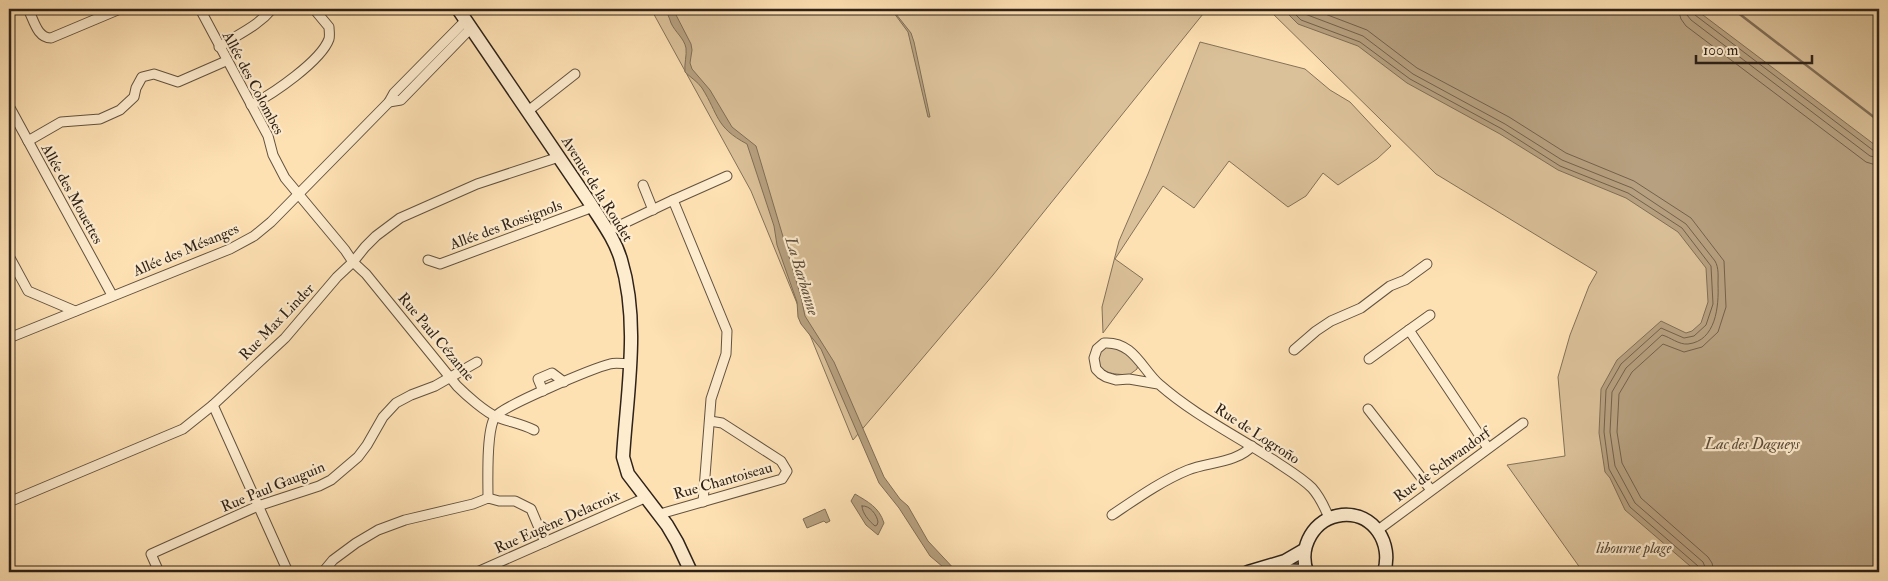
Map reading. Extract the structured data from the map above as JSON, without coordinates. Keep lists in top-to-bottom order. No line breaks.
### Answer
{"streets":{"street":["Allée des Colombes","Avenue de la Roudet","Allée des Mouettes","Allée des Rossignols","Allée des Mésanges","Rue Max Linder","Rue Paul Cézanne","Rue de Logroño","Rue de Schwandorf","Rue Chantoiseau","Rue Paul Gauguin","Rue Eugène Delacroix"]},"crossings":[["Allée des Colombes","Allée des Mésanges"],["Allée des Colombes","Rue Max Linder"],["Allée des Colombes","Rue Paul Cézanne"],["Avenue de la Roudet","Allée des Rossignols"],["Avenue de la Roudet","Allée des Mésanges"],["Avenue de la Roudet","Rue Max Linder"],["Avenue de la Roudet","Rue Chantoiseau"],["Avenue de la Roudet","Rue Eugène Delacroix"],["Allée des Mouettes","Allée des Mésanges"],["Rue Max Linder","Rue Paul Cézanne"],["Rue Paul Cézanne","Rue Paul Gauguin"]],"water":["La Barbanne","Lac des Dagueys"],"parks":["libourne plage"],"scale_bar":"100 m"}
